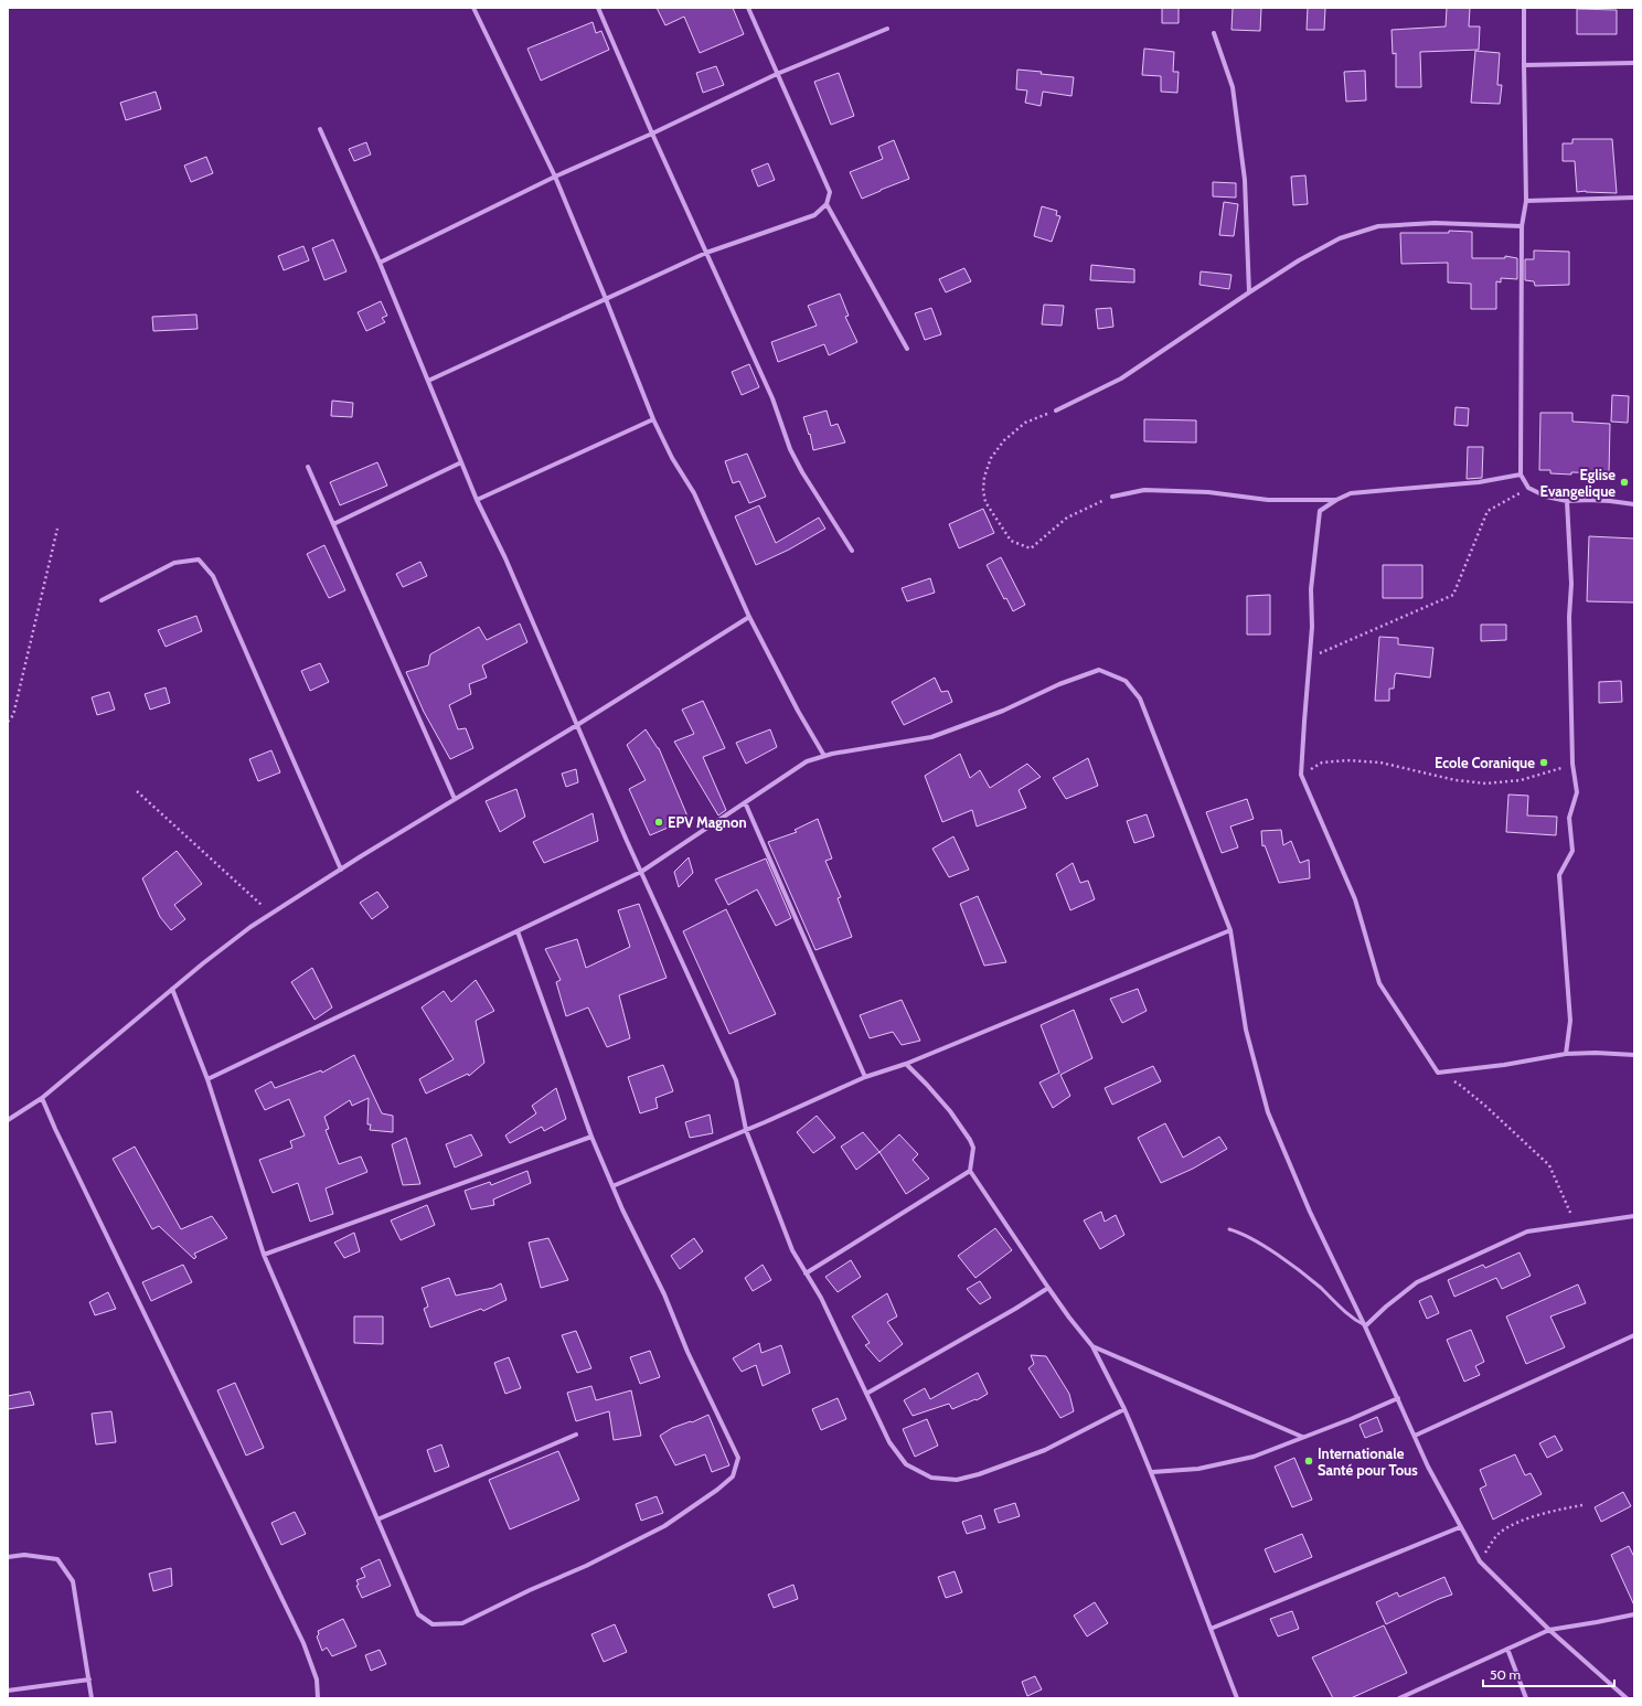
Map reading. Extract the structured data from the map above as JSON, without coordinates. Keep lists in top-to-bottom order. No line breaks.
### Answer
{"places":["Eglise Evangelique","Ecole Coranique","EPV Magnon","Internationale Santé pour Tous"],"scale_bar":"50 m"}
